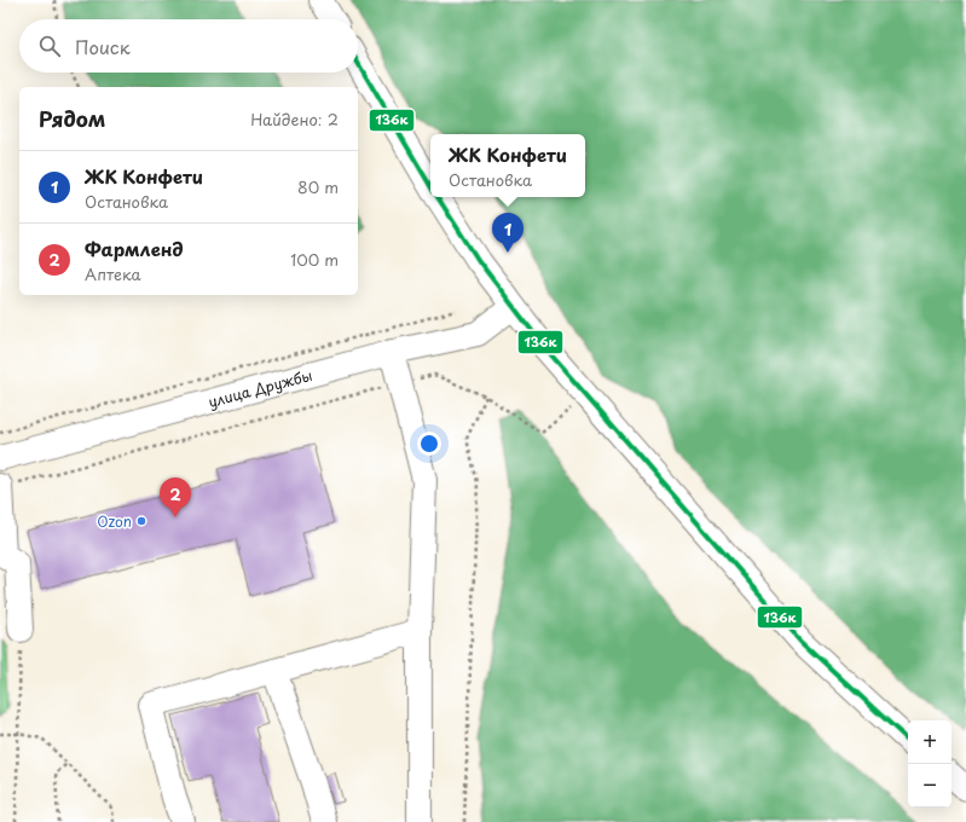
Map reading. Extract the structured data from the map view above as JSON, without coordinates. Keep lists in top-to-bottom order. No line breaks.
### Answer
{"streets":{"street":["улица Дружбы"]},"places":["Ozon"],"lines":["transit line 136к"],"page":{"search":"Поиск","heading":["Рядом","Найдено: 2"],"popup":["ЖК Конфети","Остановка"],"list":[{"mark":"1","name":"ЖК Конфети","note":"Остановка","value":"80 m"},{"mark":"2","name":"Фармленд","note":"Аптека","value":"100 m"}],"pins":["1","2"],"map_buttons":["+","−"]}}
